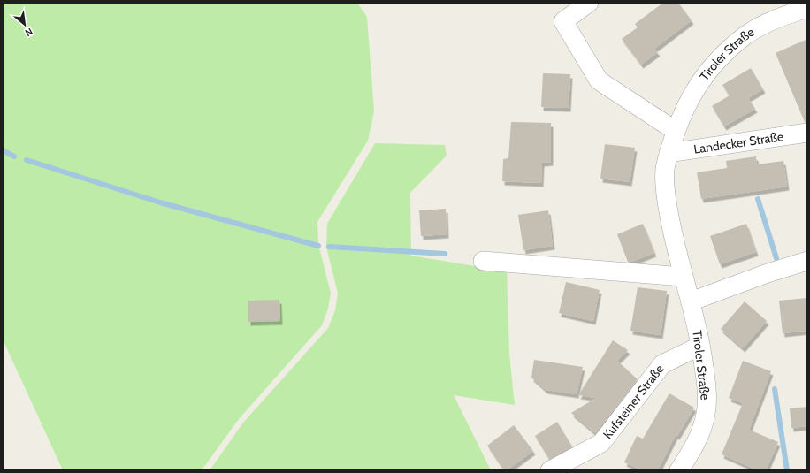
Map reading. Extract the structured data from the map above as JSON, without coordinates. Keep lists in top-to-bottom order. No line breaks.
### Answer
{"streets":{"street":["Tiroler Straße","Landecker Straße","Kufsteiner Straße"]},"crossings":[["Tiroler Straße","Landecker Straße"],["Tiroler Straße","Kufsteiner Straße"]],"north":"bottom right"}
